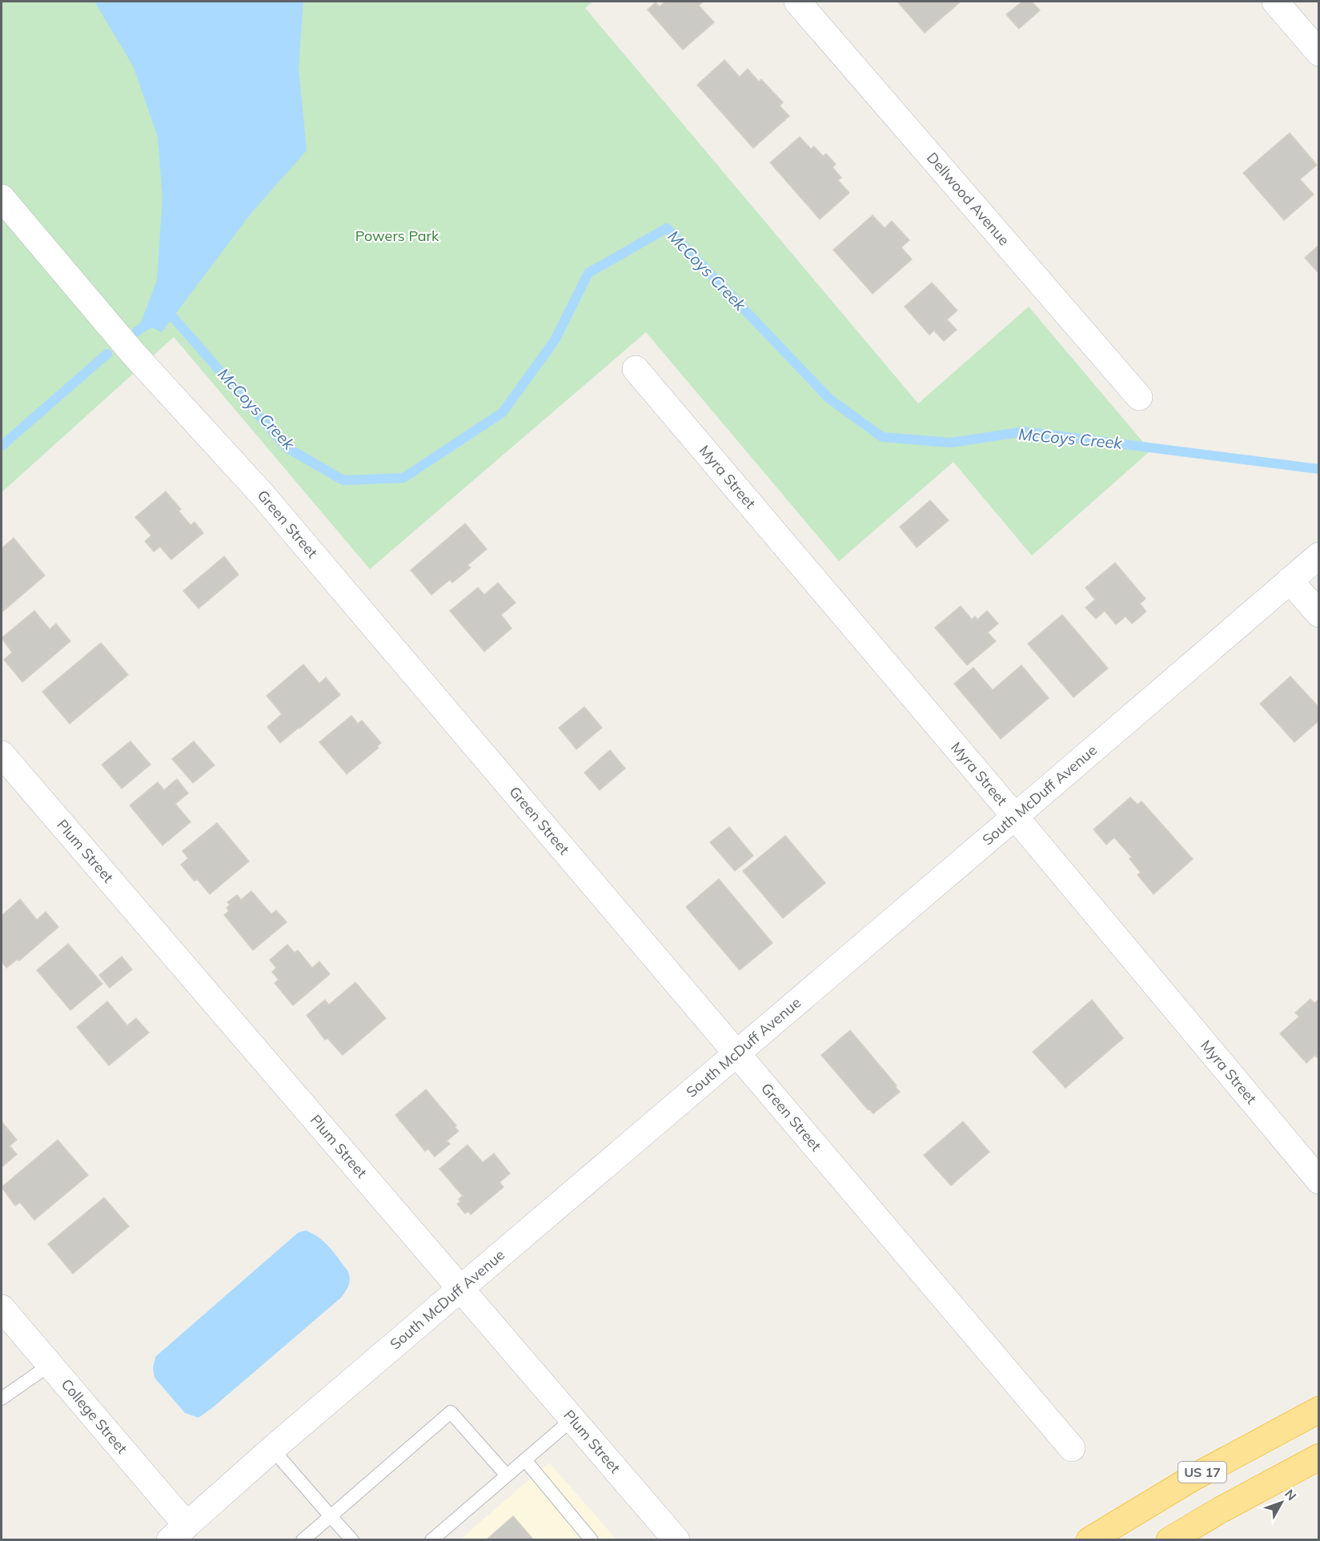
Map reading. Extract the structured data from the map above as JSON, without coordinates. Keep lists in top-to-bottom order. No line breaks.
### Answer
{"streets":{"highway":["US 17"],"street":["Dellwood Avenue","Myra Street","Green Street","South McDuff Avenue","Plum Street","College Street"]},"crossings":[["Myra Street","South McDuff Avenue"],["Green Street","South McDuff Avenue"],["South McDuff Avenue","Plum Street"],["South McDuff Avenue","College Street"]],"water":["McCoys Creek"],"parks":["Powers Park"],"north":"top right"}
